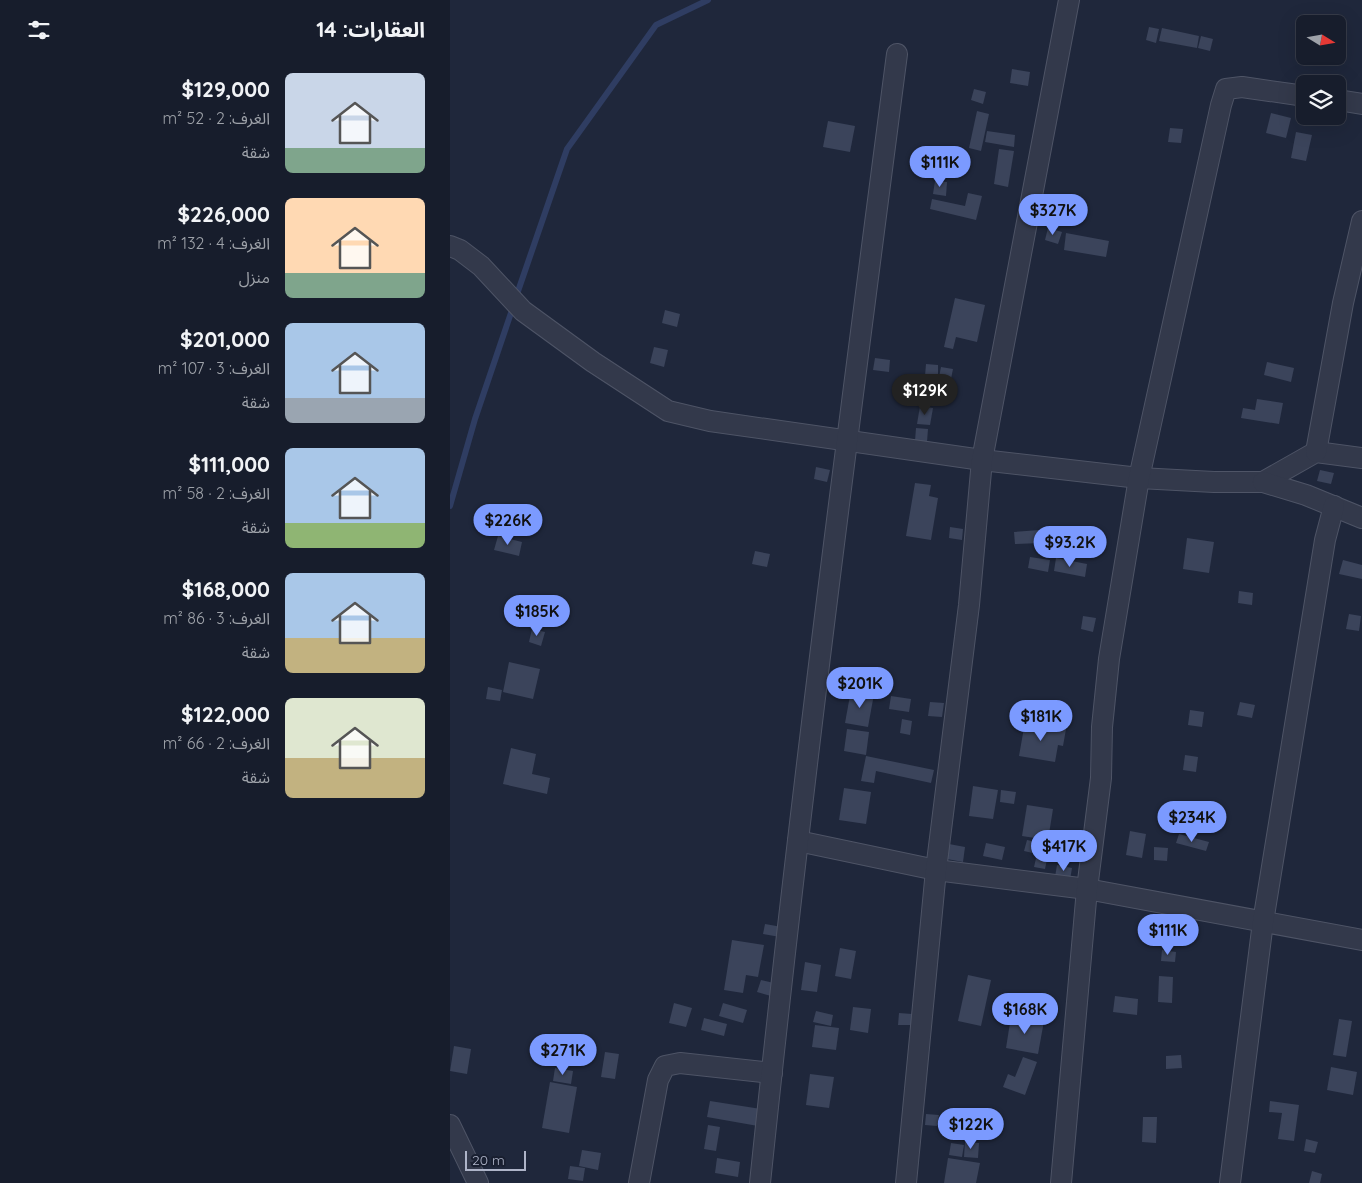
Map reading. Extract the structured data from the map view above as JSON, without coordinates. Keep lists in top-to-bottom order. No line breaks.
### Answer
{"scale_bar":"20 m","north":"right","page":{"heading":"العقارات: 14","list":[{"name":"$129,000","note":"الغرف: 2 · 52 m² · شقة"},{"name":"$226,000","note":"الغرف: 4 · 132 m² · منزل"},{"name":"$201,000","note":"الغرف: 3 · 107 m² · شقة"},{"name":"$111,000","note":"الغرف: 2 · 58 m² · شقة"},{"name":"$168,000","note":"الغرف: 3 · 86 m² · شقة"},{"name":"$122,000","note":"الغرف: 2 · 66 m² · شقة"}],"price":["$111K","$327K","$129K","$226K","$93.2K","$185K","$201K","$181K","$234K","$417K","$111K","$168K","$271K","$122K"],"scale":"20 m"}}
